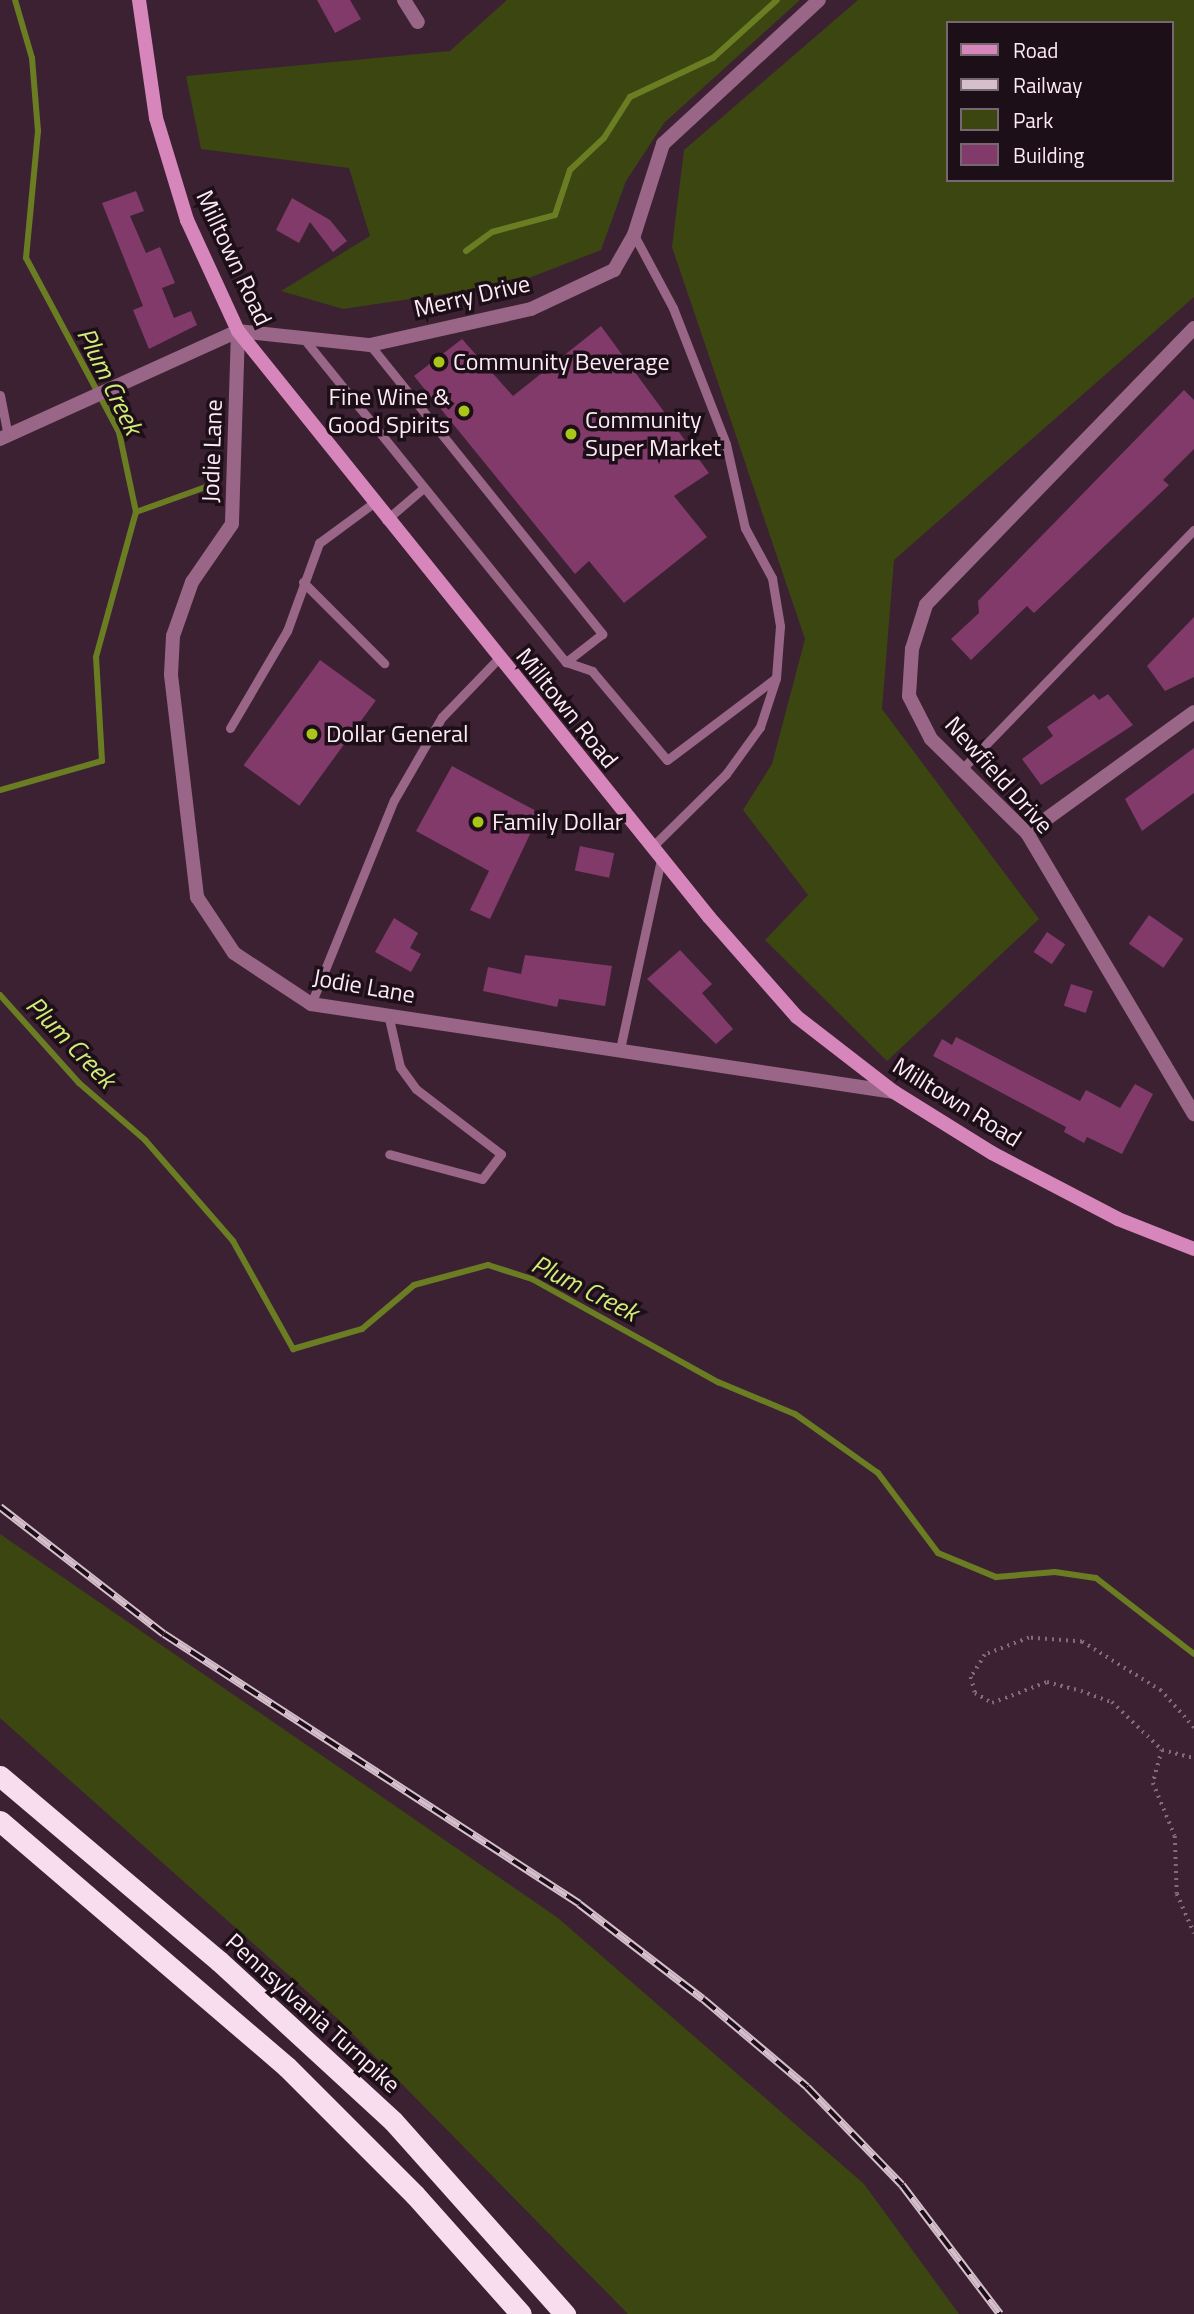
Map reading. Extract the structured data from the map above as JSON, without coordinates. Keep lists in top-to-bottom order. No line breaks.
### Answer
{"streets":{"highway":["Pennsylvania Turnpike"],"street":["Milltown Road","Merry Drive","Jodie Lane","Newfield Drive"]},"crossings":[["Milltown Road","Merry Drive"],["Milltown Road","Jodie Lane"],["Merry Drive","Jodie Lane"]],"water":["Plum Creek"],"places":["Community Beverage","Fine Wine & Good Spirits","Community Super Market","Dollar General","Family Dollar"],"legend":["Road","Railway","Park","Building"]}
